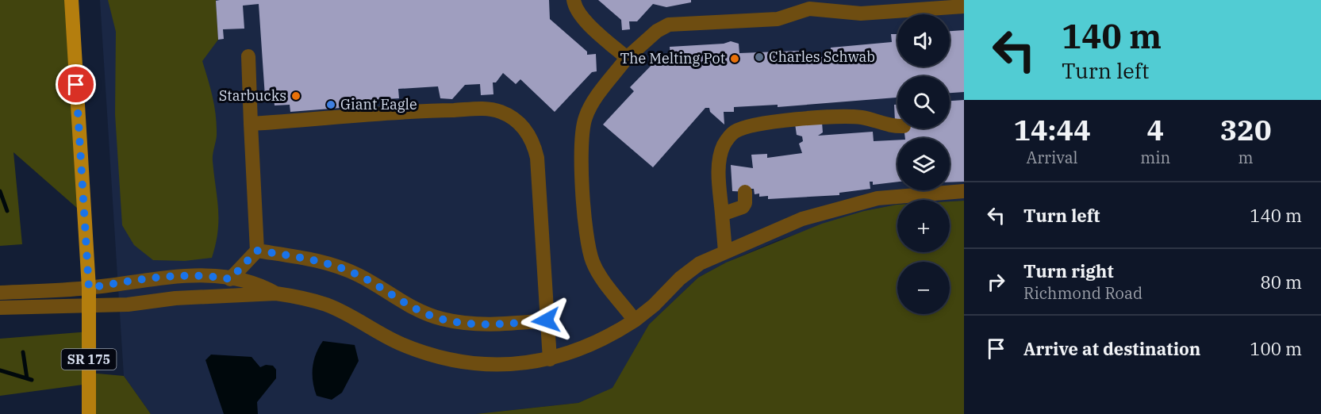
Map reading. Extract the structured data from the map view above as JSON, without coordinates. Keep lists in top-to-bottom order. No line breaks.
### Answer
{"streets":{"main road":["SR 175"]},"places":["Charles Schwab","The Melting Pot","Starbucks","Giant Eagle"],"page":{"turn":["140 m","Turn left"],"map_buttons":["+","−"],"eta":["14:44","Arrival","4","min","320","m"],"list":[{"name":"Turn left","value":"140 m"},{"name":"Turn right","note":"Richmond Road","value":"80 m"},{"name":"Arrive at destination","value":"100 m"}]}}
